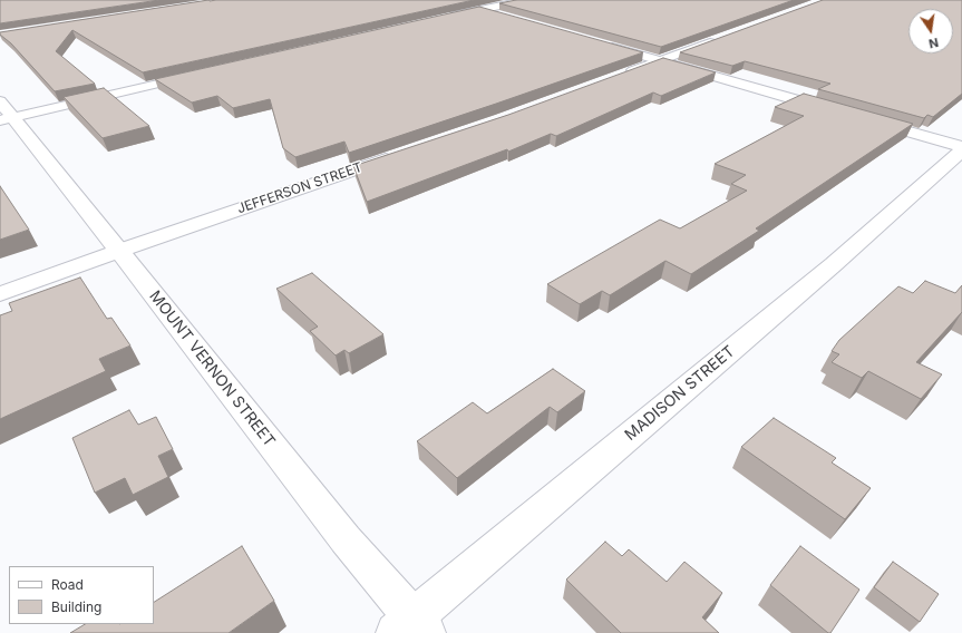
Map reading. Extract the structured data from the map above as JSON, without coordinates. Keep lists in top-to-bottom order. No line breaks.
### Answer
{"streets":{"street":["JEFFERSON STREET","MOUNT VERNON STREET","MADISON STREET"]},"crossings":[["JEFFERSON STREET","MOUNT VERNON STREET"],["MOUNT VERNON STREET","MADISON STREET"]],"legend":["Road","Building"],"north":"bottom"}
